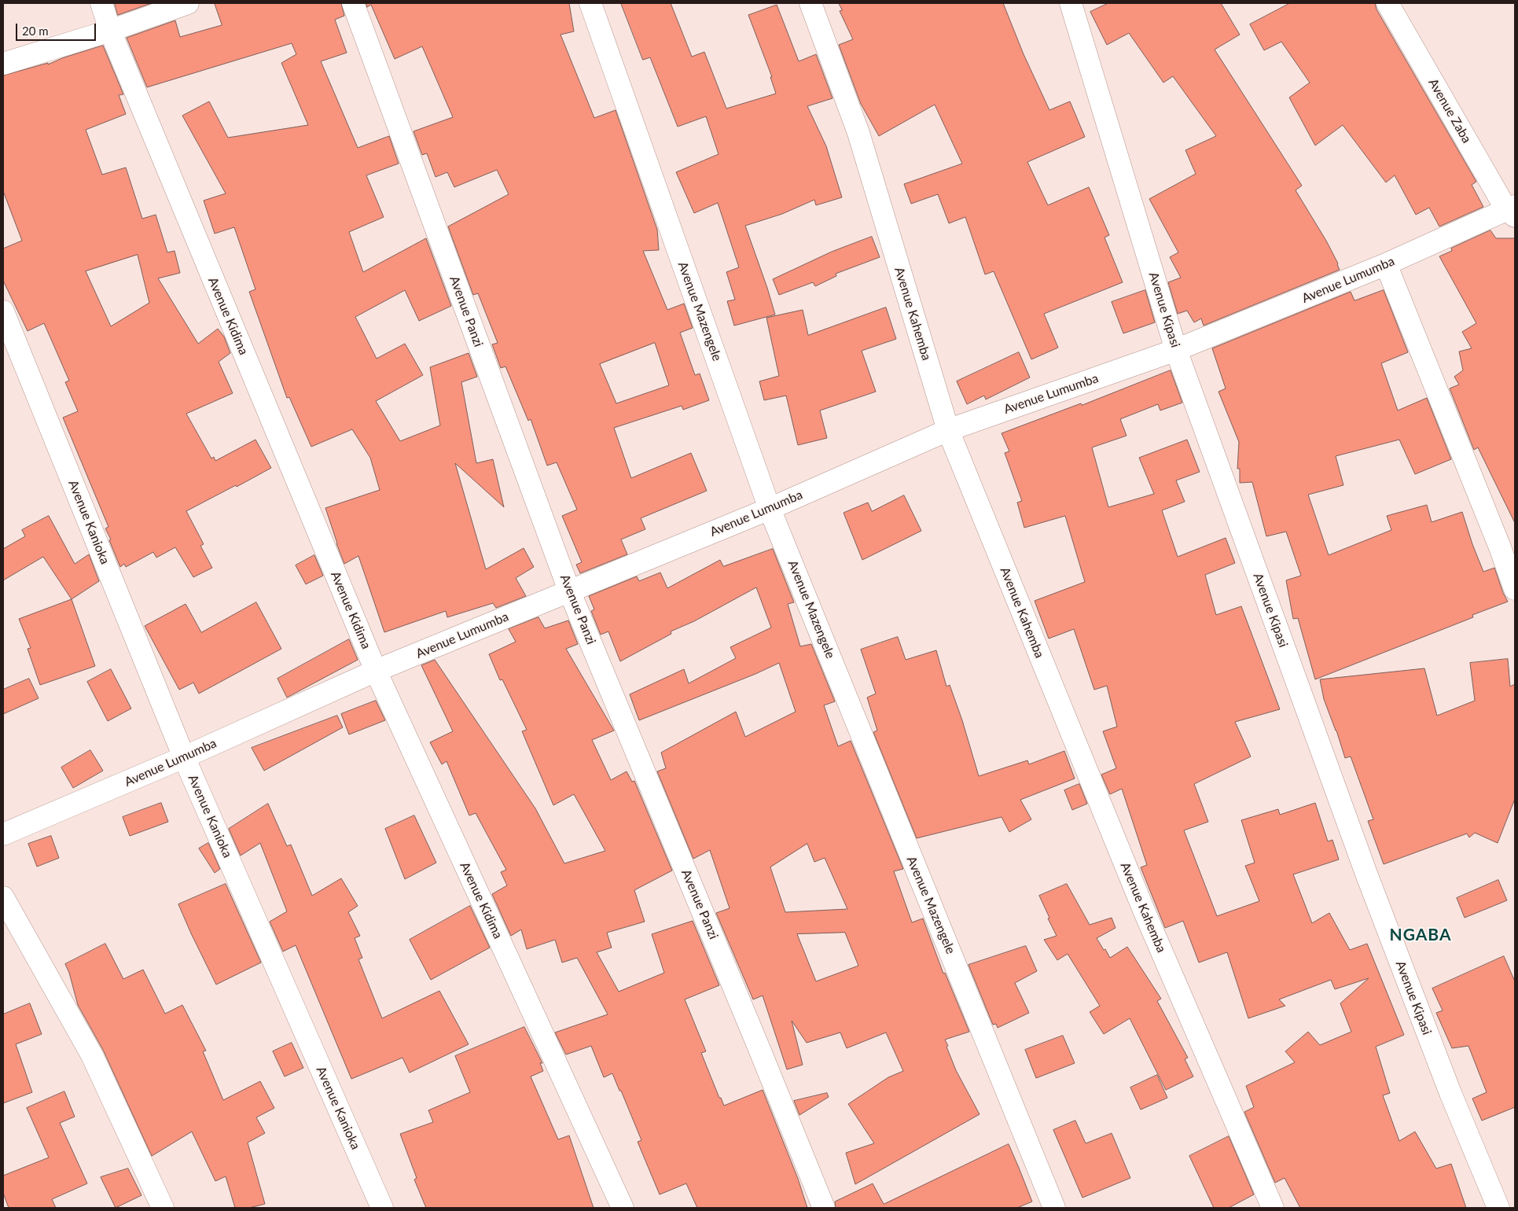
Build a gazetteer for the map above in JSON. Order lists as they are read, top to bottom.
{
  "streets": {
    "street": [
      "Avenue Zaba",
      "Avenue Lumumba",
      "Avenue Kipasi",
      "Avenue Panzi",
      "Avenue Mazengele",
      "Avenue Kahemba",
      "Avenue Kidima",
      "Avenue Kanioka"
    ]
  },
  "crossings": [
    ["Avenue Zaba", "Avenue Lumumba"],
    ["Avenue Lumumba", "Avenue Kipasi"],
    ["Avenue Lumumba", "Avenue Panzi"],
    ["Avenue Lumumba", "Avenue Mazengele"],
    ["Avenue Lumumba", "Avenue Kahemba"],
    ["Avenue Lumumba", "Avenue Kidima"],
    ["Avenue Lumumba", "Avenue Kanioka"]
  ],
  "districts": ["NGABA"],
  "scale_bar": "20 m"
}
